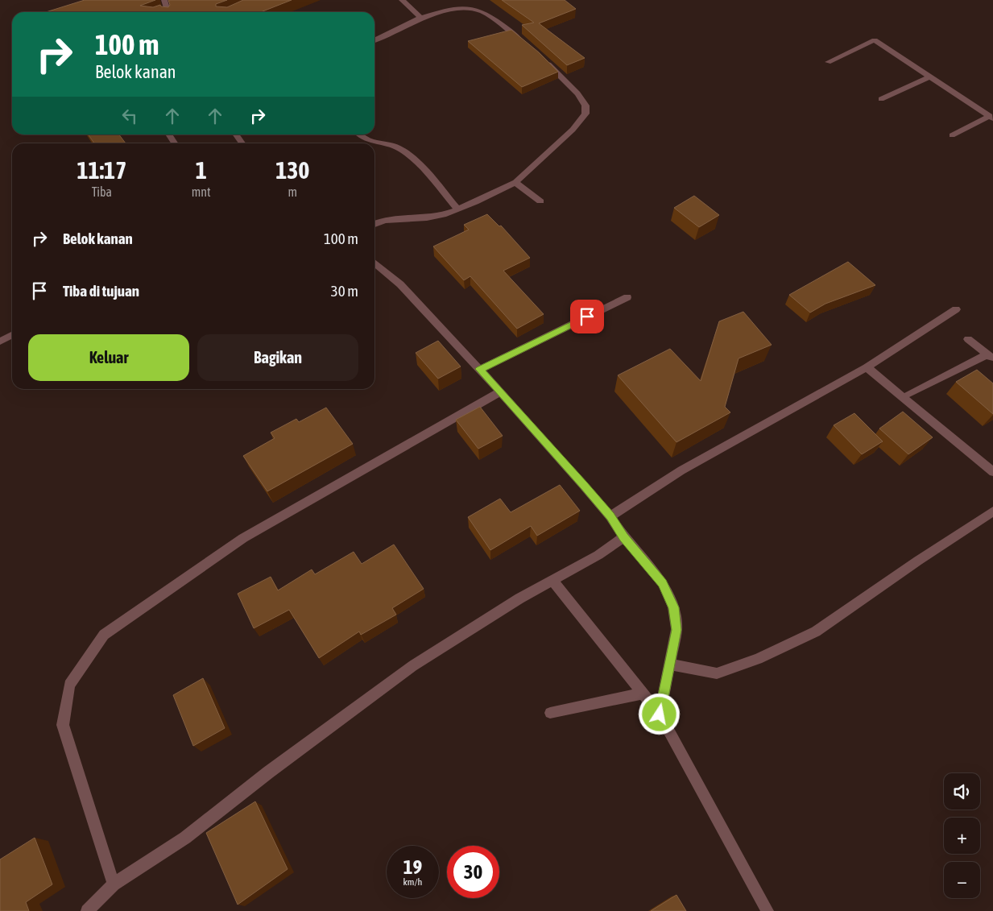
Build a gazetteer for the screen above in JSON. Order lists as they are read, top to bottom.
{
  "page": {
    "turn": ["100 m", "Belok kanan"],
    "eta": [
      "11:17",
      "Tiba",
      "1",
      "mnt",
      "130",
      "m"
    ],
    "list": [
      {
        "name": "Belok kanan",
        "value": "100 m"
      },
      {
        "name": "Tiba di tujuan",
        "value": "30 m"
      }
    ],
    "buttons": ["Keluar", "Bagikan"],
    "map_buttons": ["+", "−"],
    "speed": "19 km/h",
    "limit": "30"
  }
}
